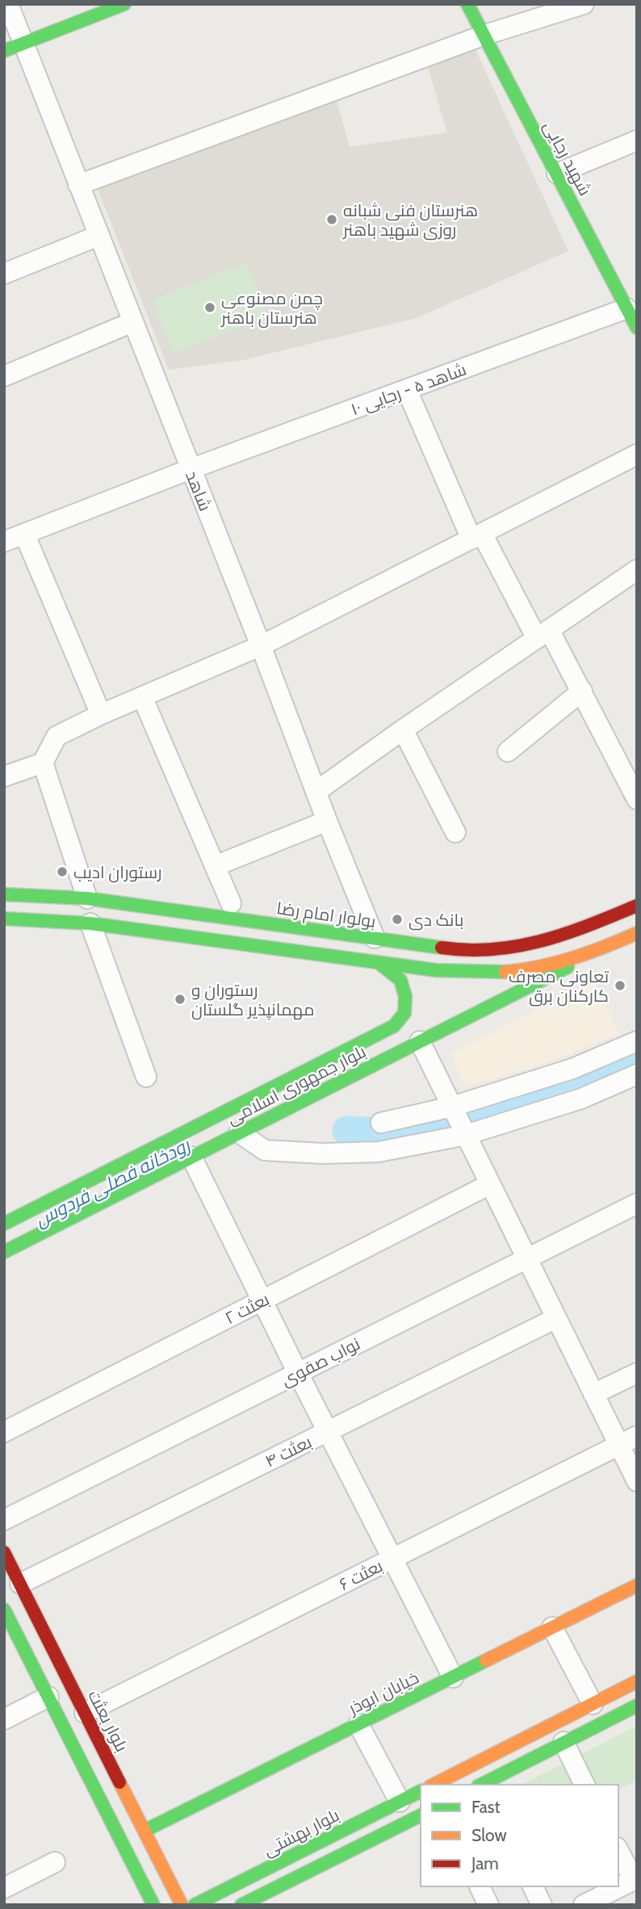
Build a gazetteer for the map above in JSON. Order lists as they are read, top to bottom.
{
  "streets": {
    "main road": [
      "شهید رجایی",
      "بولوار امام رضا",
      "بلوار جمهوری اسلامی",
      "خیابان ابوذر",
      "بلوار بعثت",
      "بلوار بهشتی"
    ],
    "street": [
      "شاهد ۵ - رجایی ۱۰",
      "شاهد",
      "بعثت ۲",
      "نواب صفوی",
      "بعثت ۴",
      "بعثت ۶"
    ]
  },
  "crossings": [
    ["شهید رجایی", "شاهد ۵ - رجایی ۱۰"],
    ["شاهد ۵ - رجایی ۱۰", "شاهد"],
    ["شاهد", "بولوار امام رضا"],
    ["بعثت ۴", "بلوار بعثت"],
    ["بعثت ۶", "بلوار بعثت"],
    ["خیابان ابوذر", "بلوار بعثت"]
  ],
  "water": ["رودخانه فصلی فردوس"],
  "places": [
    "هنرستان فنی شبانه‌ روزی شهید باهنر",
    "چمن مصنوعی هنرستان باهنر",
    "رستوران ادیب",
    "بانک دی",
    "تعاونی مصرف کارکنان برق",
    "رستوران و مهمانپذیر گلستان"
  ],
  "legend": ["Fast", "Slow", "Jam"]
}
